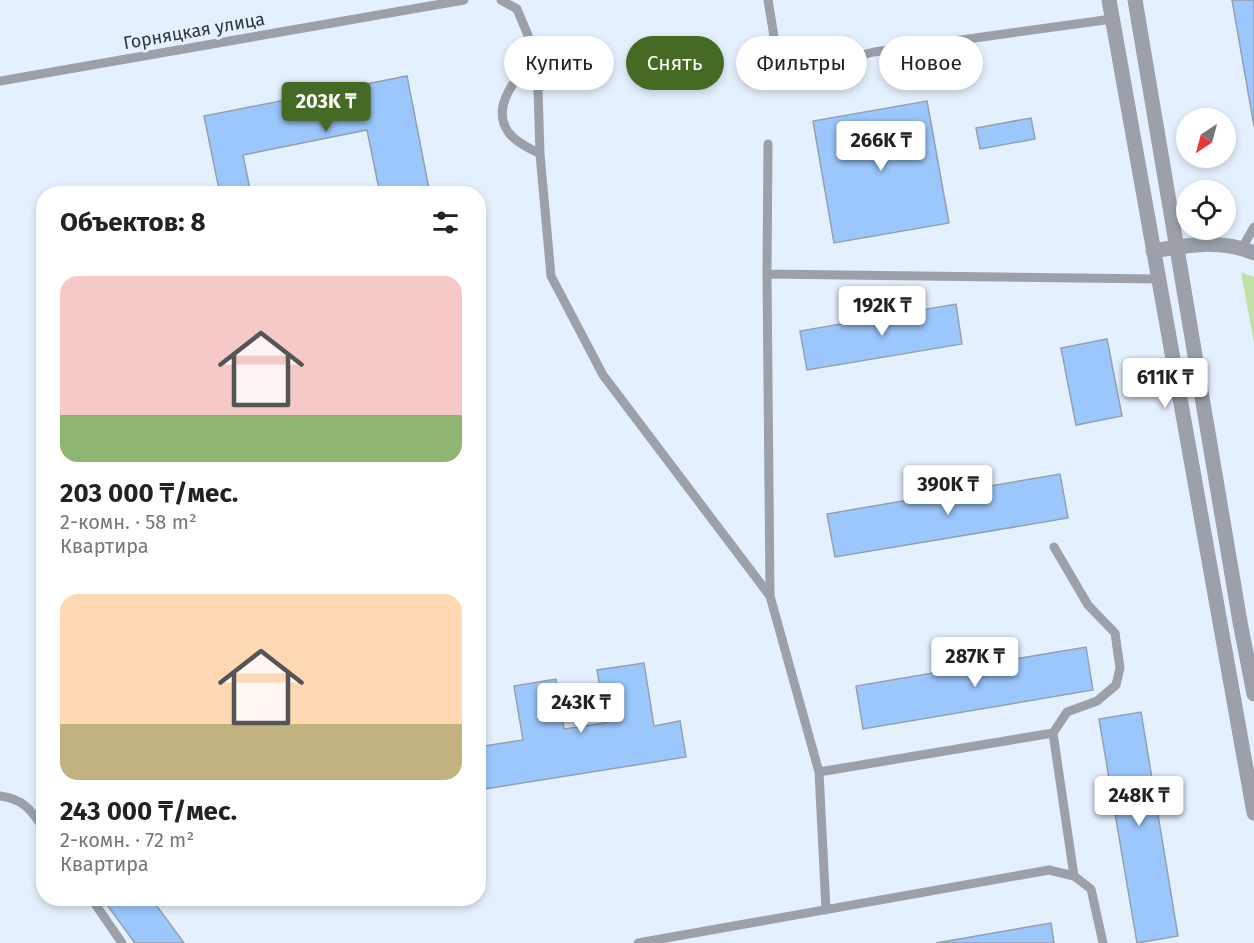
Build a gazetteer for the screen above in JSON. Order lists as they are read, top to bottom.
{
  "streets": {
    "lane": ["Горняцкая улица"]
  },
  "north": "bottom left",
  "page": {
    "chip": [
      "Купить",
      "Снять",
      "Фильтры",
      "Новое"
    ],
    "price": [
      "203K ₸",
      "266K ₸",
      "192K ₸",
      "611K ₸",
      "390K ₸",
      "287K ₸",
      "243K ₸",
      "248K ₸"
    ],
    "heading": "Объектов: 8",
    "list": [
      {
        "name": "203 000 ₸/мес.",
        "note": "2-комн. · 58 m² · Квартира"
      },
      {
        "name": "243 000 ₸/мес.",
        "note": "2-комн. · 72 m² · Квартира"
      }
    ]
  }
}
